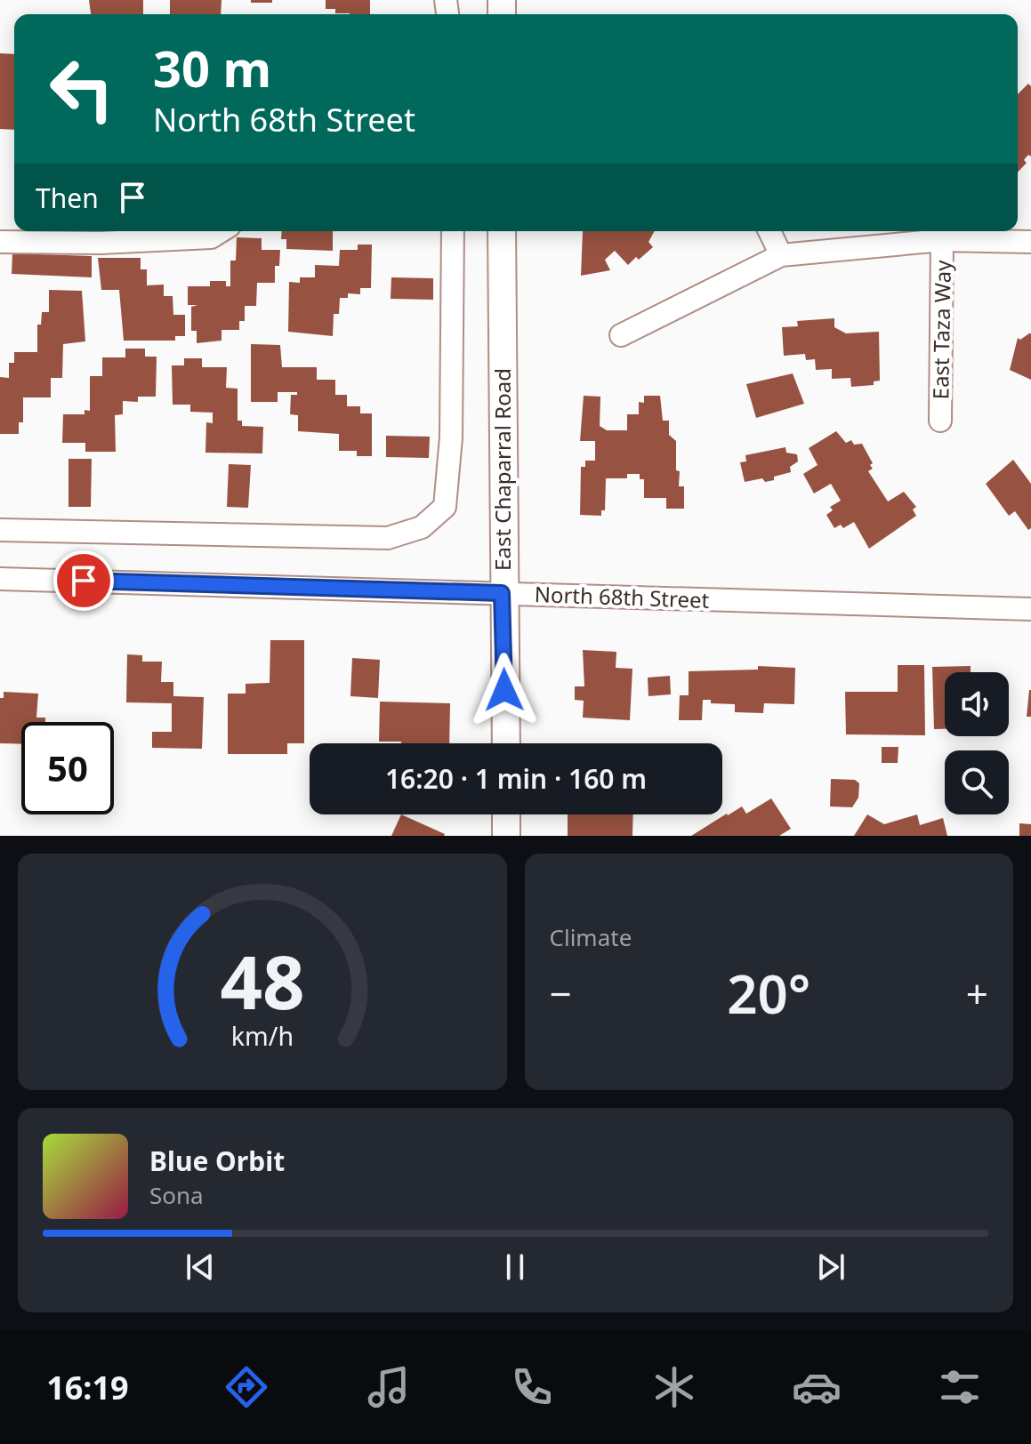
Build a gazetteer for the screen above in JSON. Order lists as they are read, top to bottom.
{
  "streets": {
    "main road": ["East Chaparral Road"],
    "street": ["East Taza Way", "North 68th Street"]
  },
  "crossings": [
    ["East Chaparral Road", "North 68th Street"]
  ],
  "page": {
    "turn": ["30 m", "North 68th Street"],
    "then": "Then",
    "limit": "50",
    "trip": "16:20 · 1 min · 160 m",
    "tile": "Climate",
    "heat": ["−", "20°", "+"],
    "song": ["Blue Orbit", "Sona"],
    "tabs": "16:19",
    "gauge": ["48", "km/h"]
  }
}
